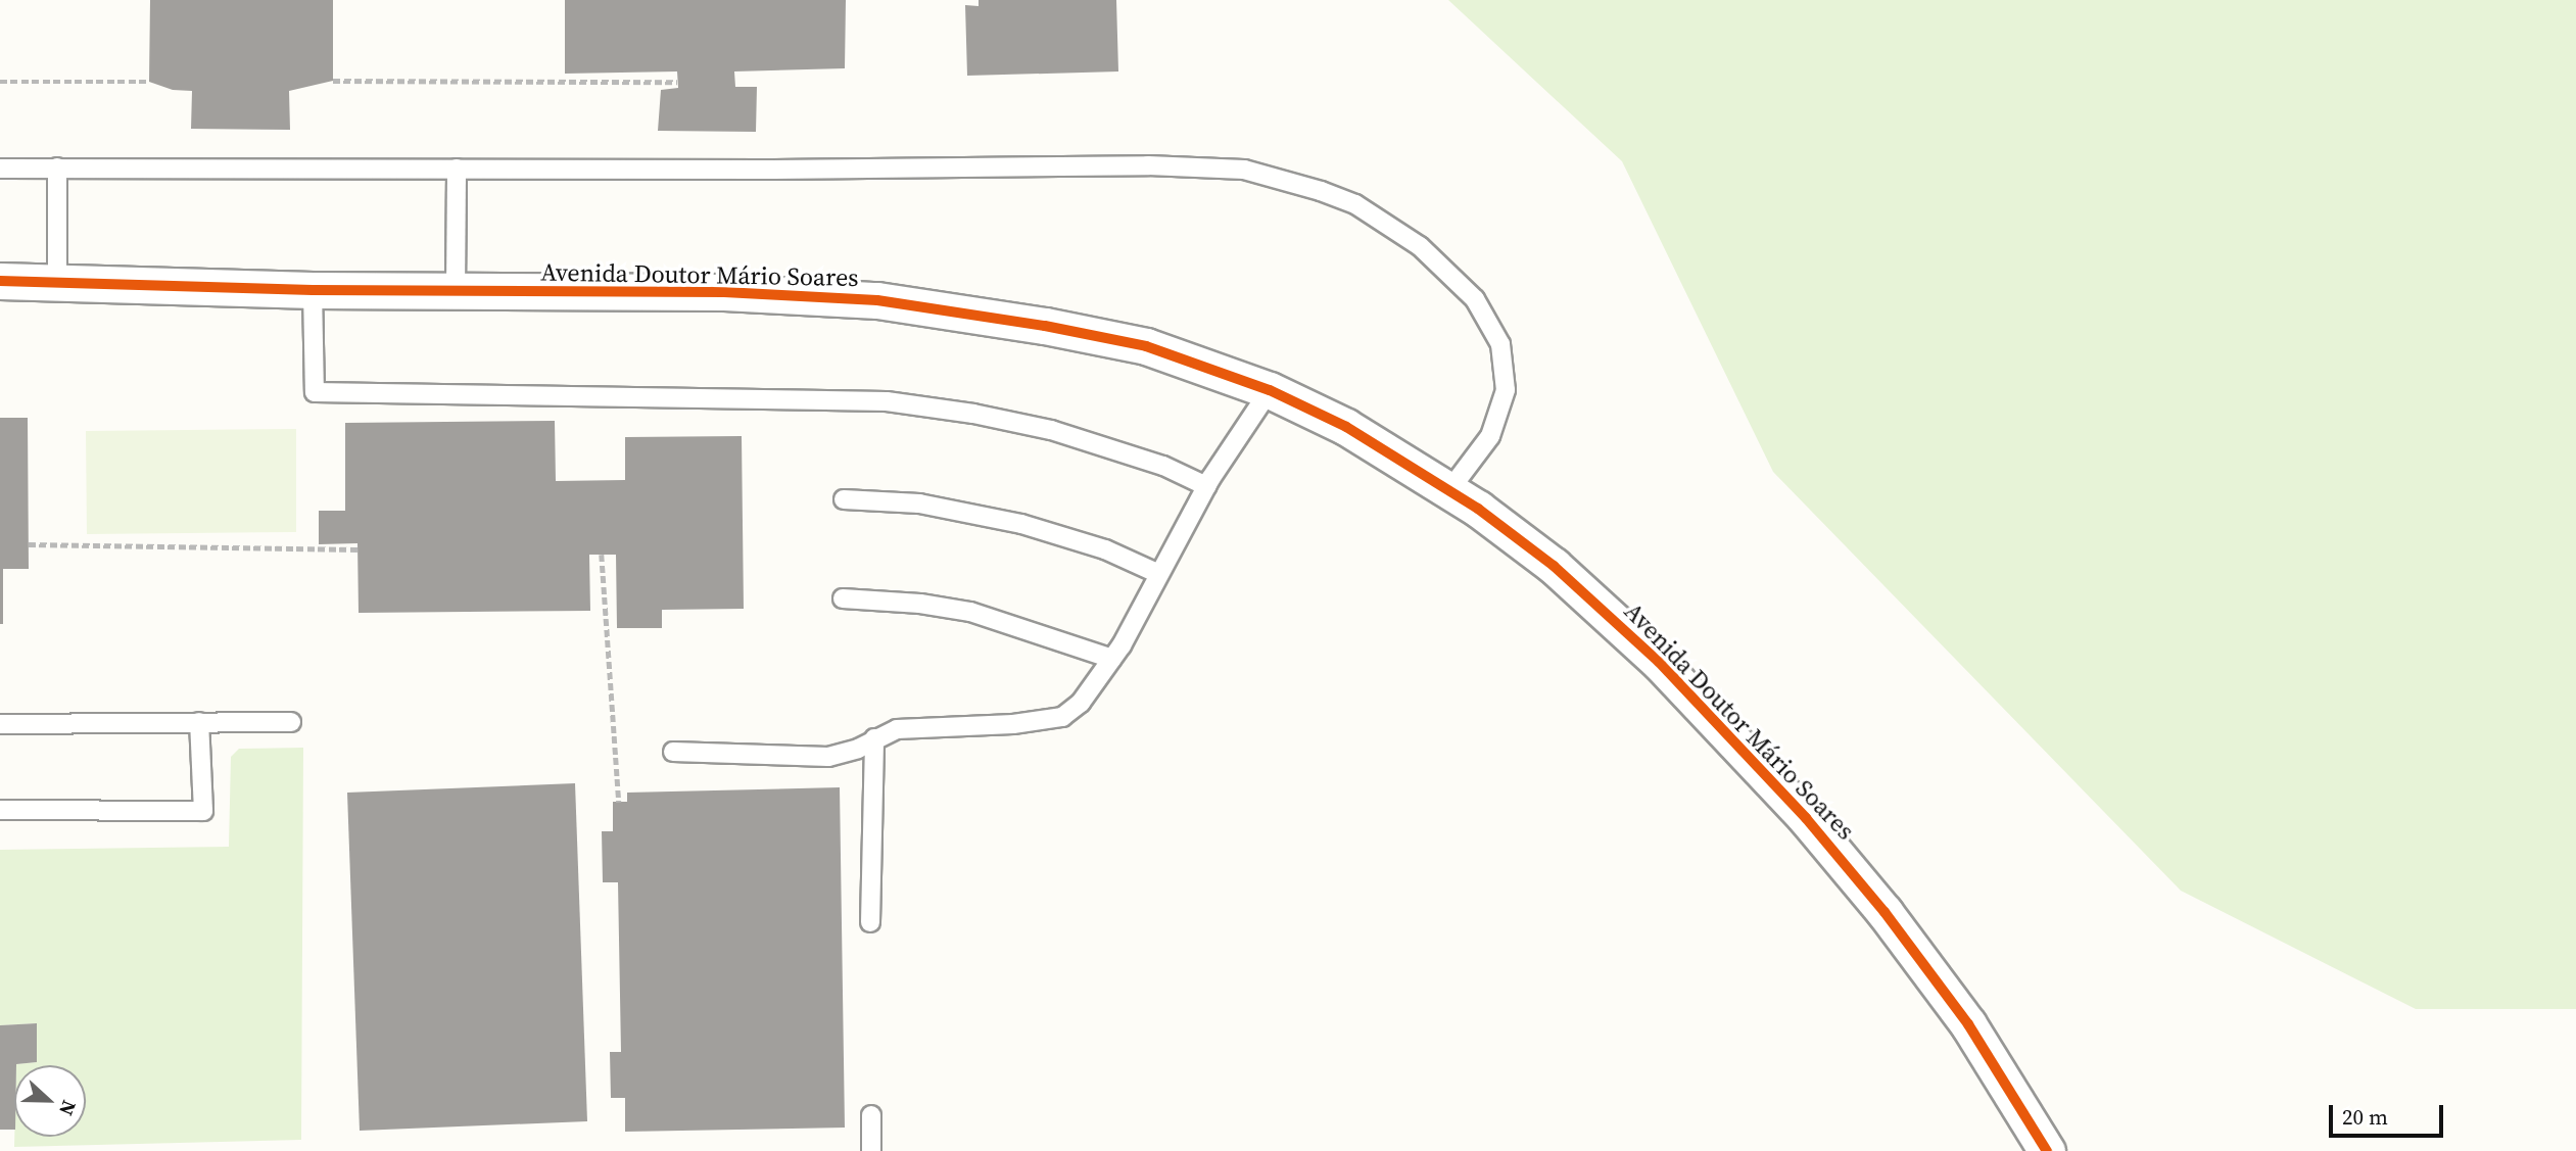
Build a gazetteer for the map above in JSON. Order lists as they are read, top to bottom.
{
  "streets": {
    "street": ["Avenida Doutor Mário Soares"]
  },
  "scale_bar": "20 m",
  "north": "right"
}
